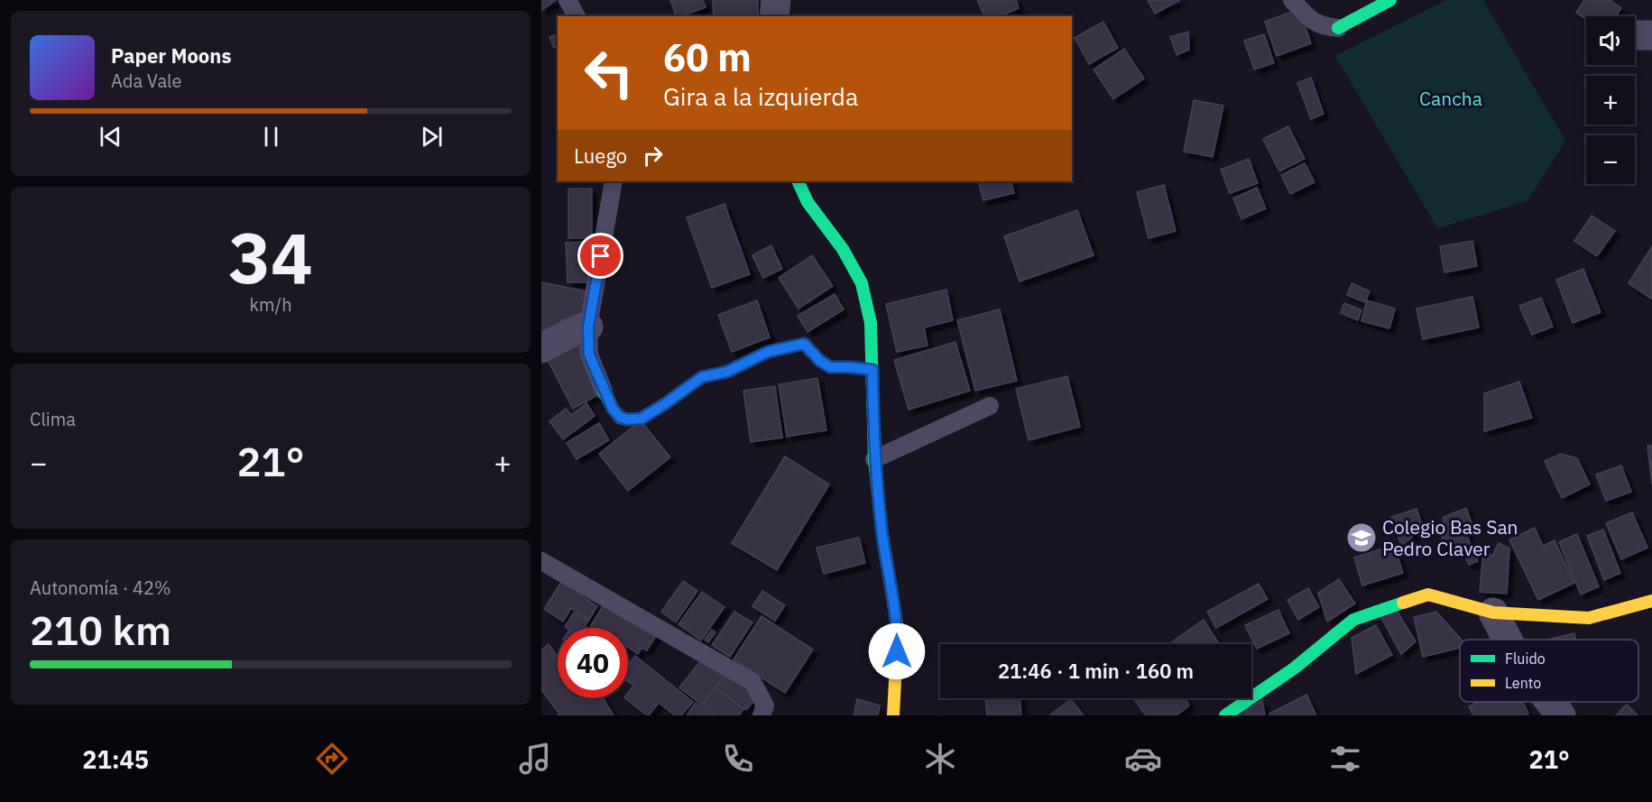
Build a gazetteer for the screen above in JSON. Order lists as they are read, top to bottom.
{
  "parks": ["Cancha"],
  "places": {
    "school or university": ["Colegio Bas San Pedro Claver"]
  },
  "legend": ["Fluido", "Lento"],
  "page": {
    "map_buttons": ["+", "−"],
    "turn": ["60 m", "Gira a la izquierda"],
    "song": ["Paper Moons", "Ada Vale"],
    "then": "Luego",
    "tile": [
      ["34", "km/h"],
      "Clima",
      ["Autonomía · 42%", "210 km"]
    ],
    "heat": ["−", "21°", "+"],
    "limit": "40",
    "trip": "21:46 · 1 min · 160 m",
    "tabs": ["21:45", "21°"]
  }
}
